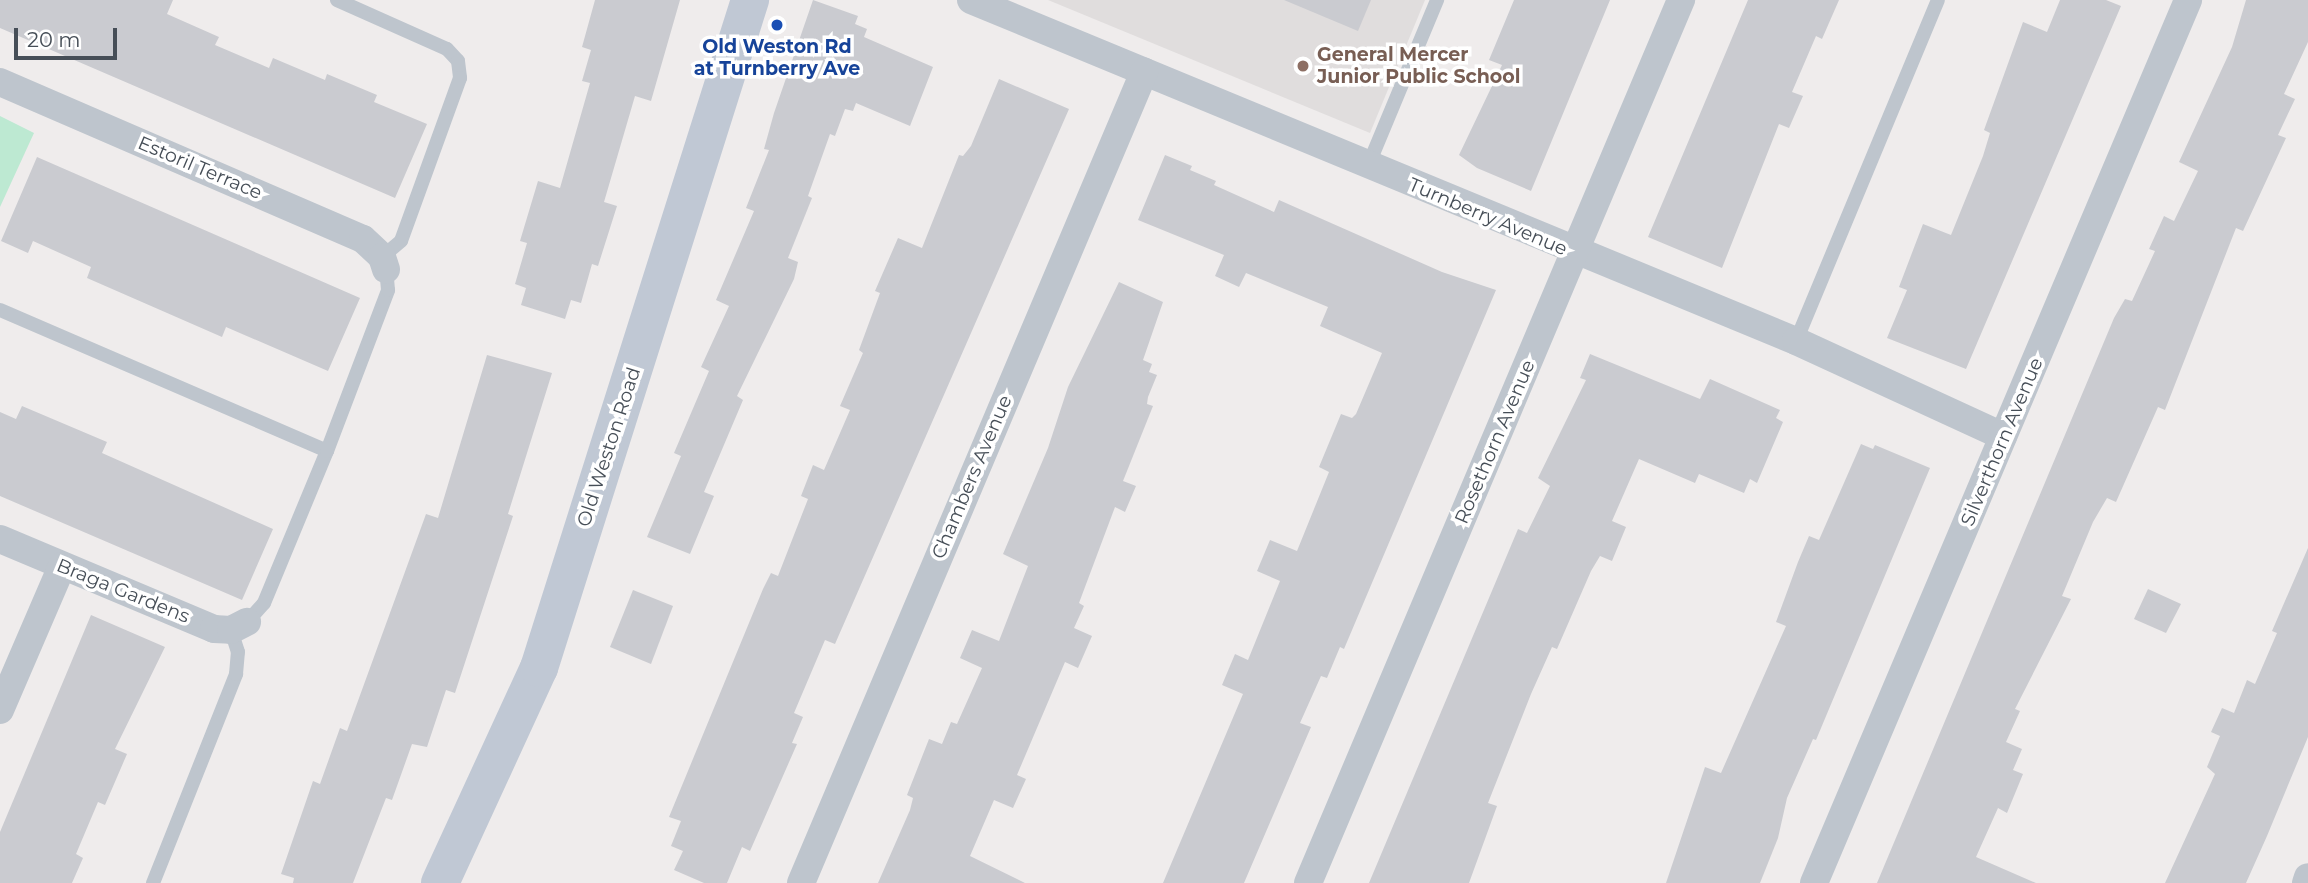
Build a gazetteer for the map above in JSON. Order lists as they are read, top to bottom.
{
  "streets": {
    "main road": ["Old Weston Road"],
    "street": [
      "Estoril Terrace",
      "Turnberry Avenue",
      "Rosethorn Avenue",
      "Silverthorn Avenue",
      "Chambers Avenue",
      "Braga Gardens"
    ]
  },
  "crossings": [
    ["Turnberry Avenue", "Rosethorn Avenue"],
    ["Turnberry Avenue", "Silverthorn Avenue"],
    ["Turnberry Avenue", "Chambers Avenue"]
  ],
  "places": ["Old Weston Rd at Turnberry Ave", "General Mercer Junior Public School"],
  "scale_bar": "20 m"
}
